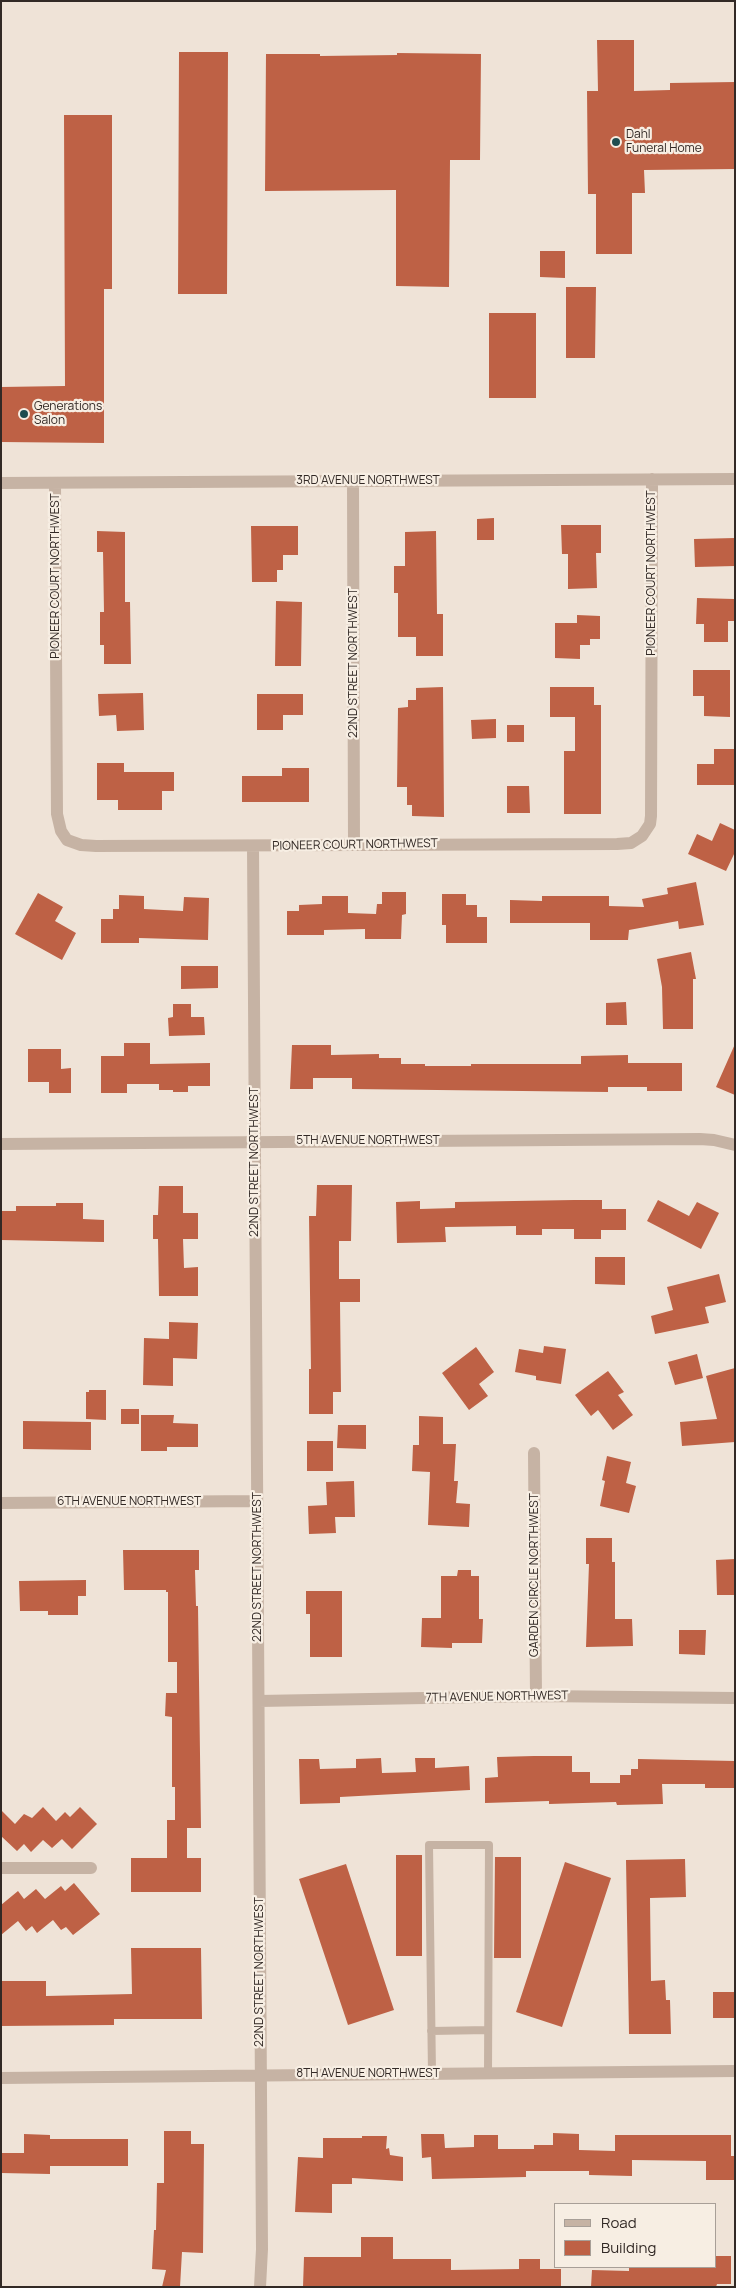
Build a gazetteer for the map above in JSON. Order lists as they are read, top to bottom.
{
  "streets": {
    "street": [
      "3RD AVENUE NORTHWEST",
      "PIONEER COURT NORTHWEST",
      "22ND STREET NORTHWEST",
      "5TH AVENUE NORTHWEST",
      "6TH AVENUE NORTHWEST",
      "GARDEN CIRCLE NORTHWEST",
      "7TH AVENUE NORTHWEST",
      "8TH AVENUE NORTHWEST"
    ]
  },
  "crossings": [
    ["3RD AVENUE NORTHWEST", "PIONEER COURT NORTHWEST"],
    ["3RD AVENUE NORTHWEST", "22ND STREET NORTHWEST"],
    ["PIONEER COURT NORTHWEST", "22ND STREET NORTHWEST"],
    ["22ND STREET NORTHWEST", "5TH AVENUE NORTHWEST"],
    ["22ND STREET NORTHWEST", "6TH AVENUE NORTHWEST"],
    ["22ND STREET NORTHWEST", "7TH AVENUE NORTHWEST"],
    ["22ND STREET NORTHWEST", "8TH AVENUE NORTHWEST"],
    ["GARDEN CIRCLE NORTHWEST", "7TH AVENUE NORTHWEST"]
  ],
  "places": ["Dahl Funeral Home", "Generations Salon"],
  "legend": ["Road", "Building"]
}
